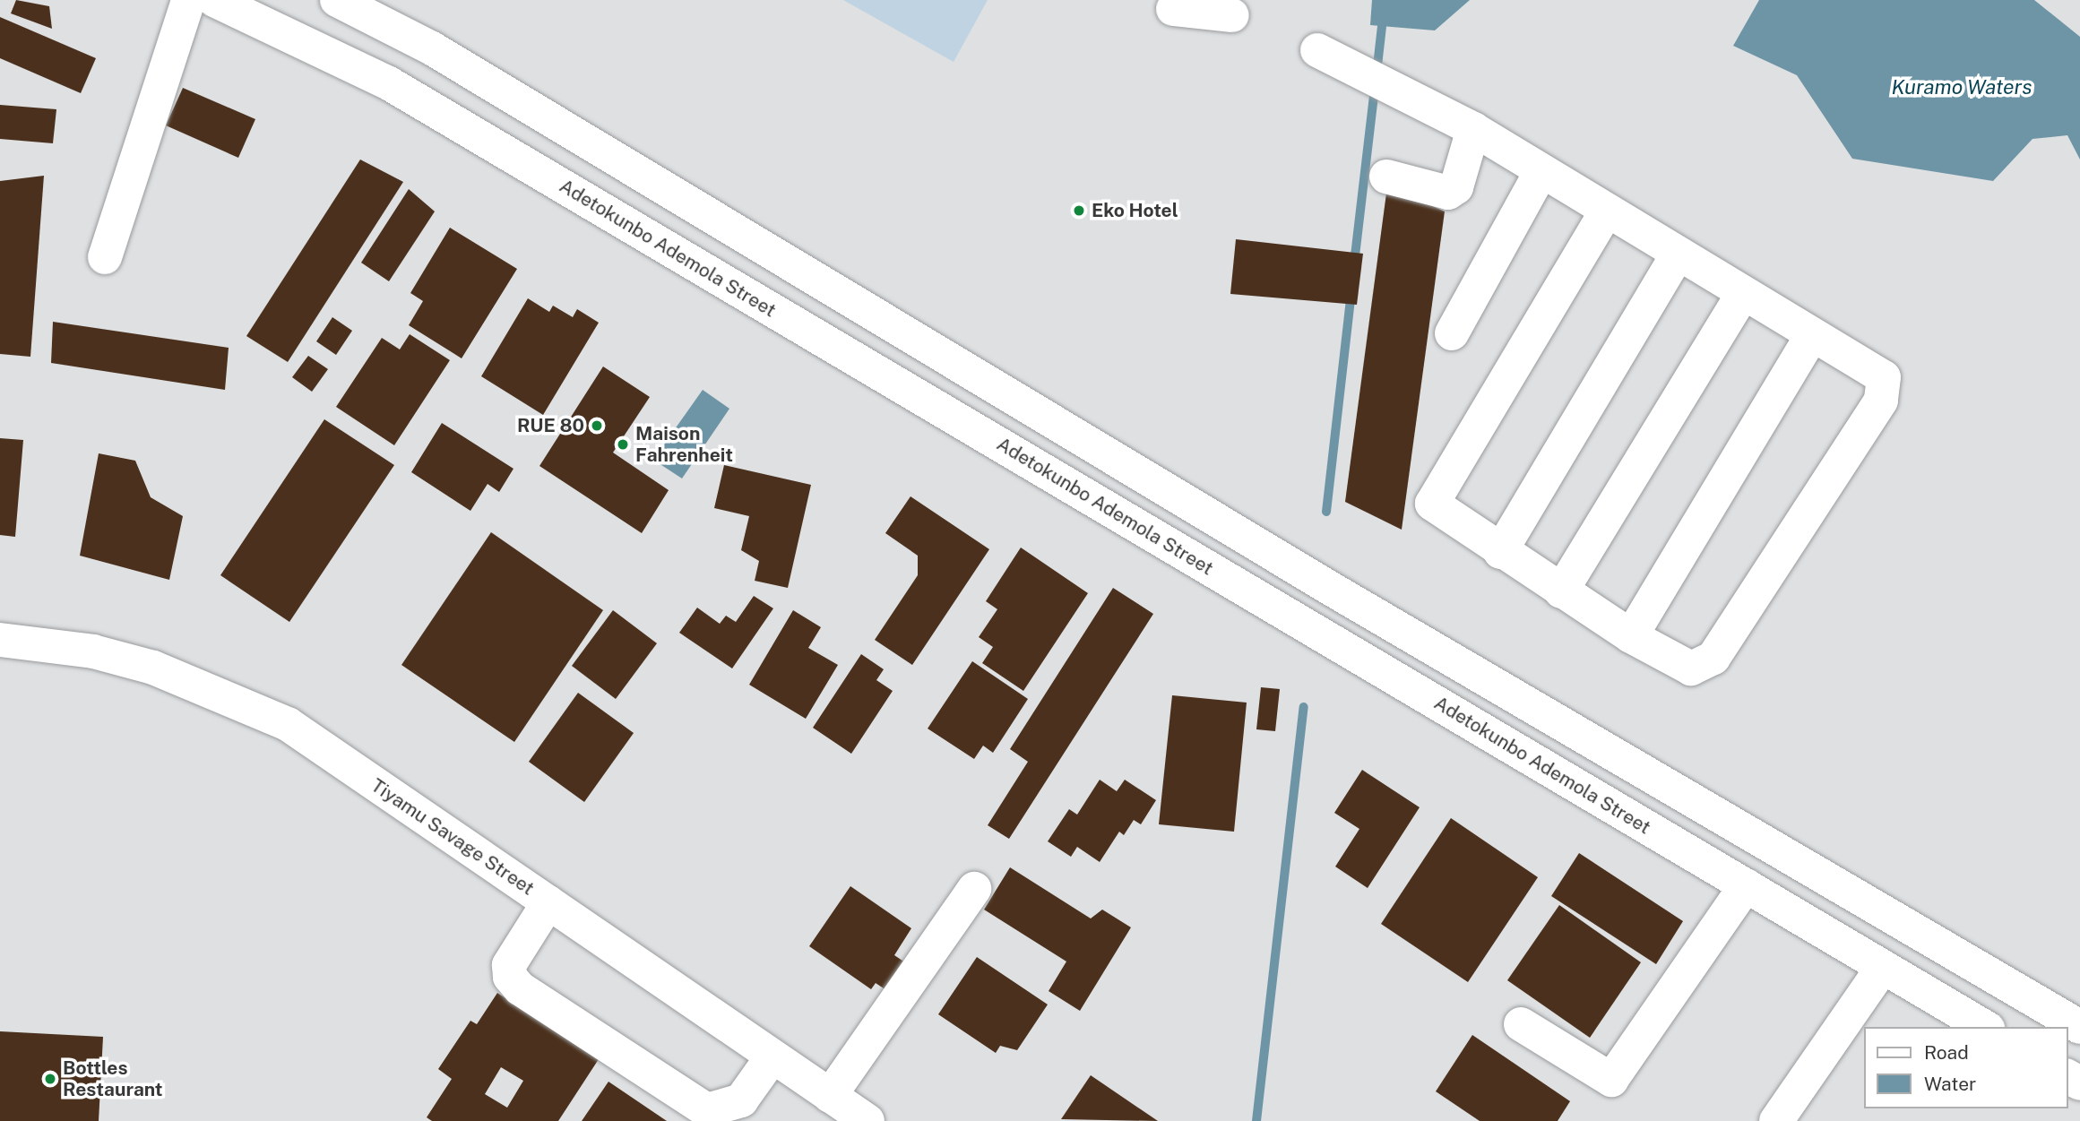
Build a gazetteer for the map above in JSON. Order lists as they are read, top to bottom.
{
  "streets": {
    "main road": ["Adetokunbo Ademola Street", "Tiyamu Savage Street"]
  },
  "water": ["Kuramo Waters"],
  "places": [
    "Eko Hotel",
    "RUE 80",
    "Maison Fahrenheit",
    "Bottles Restaurant"
  ],
  "legend": ["Road", "Water"]
}
